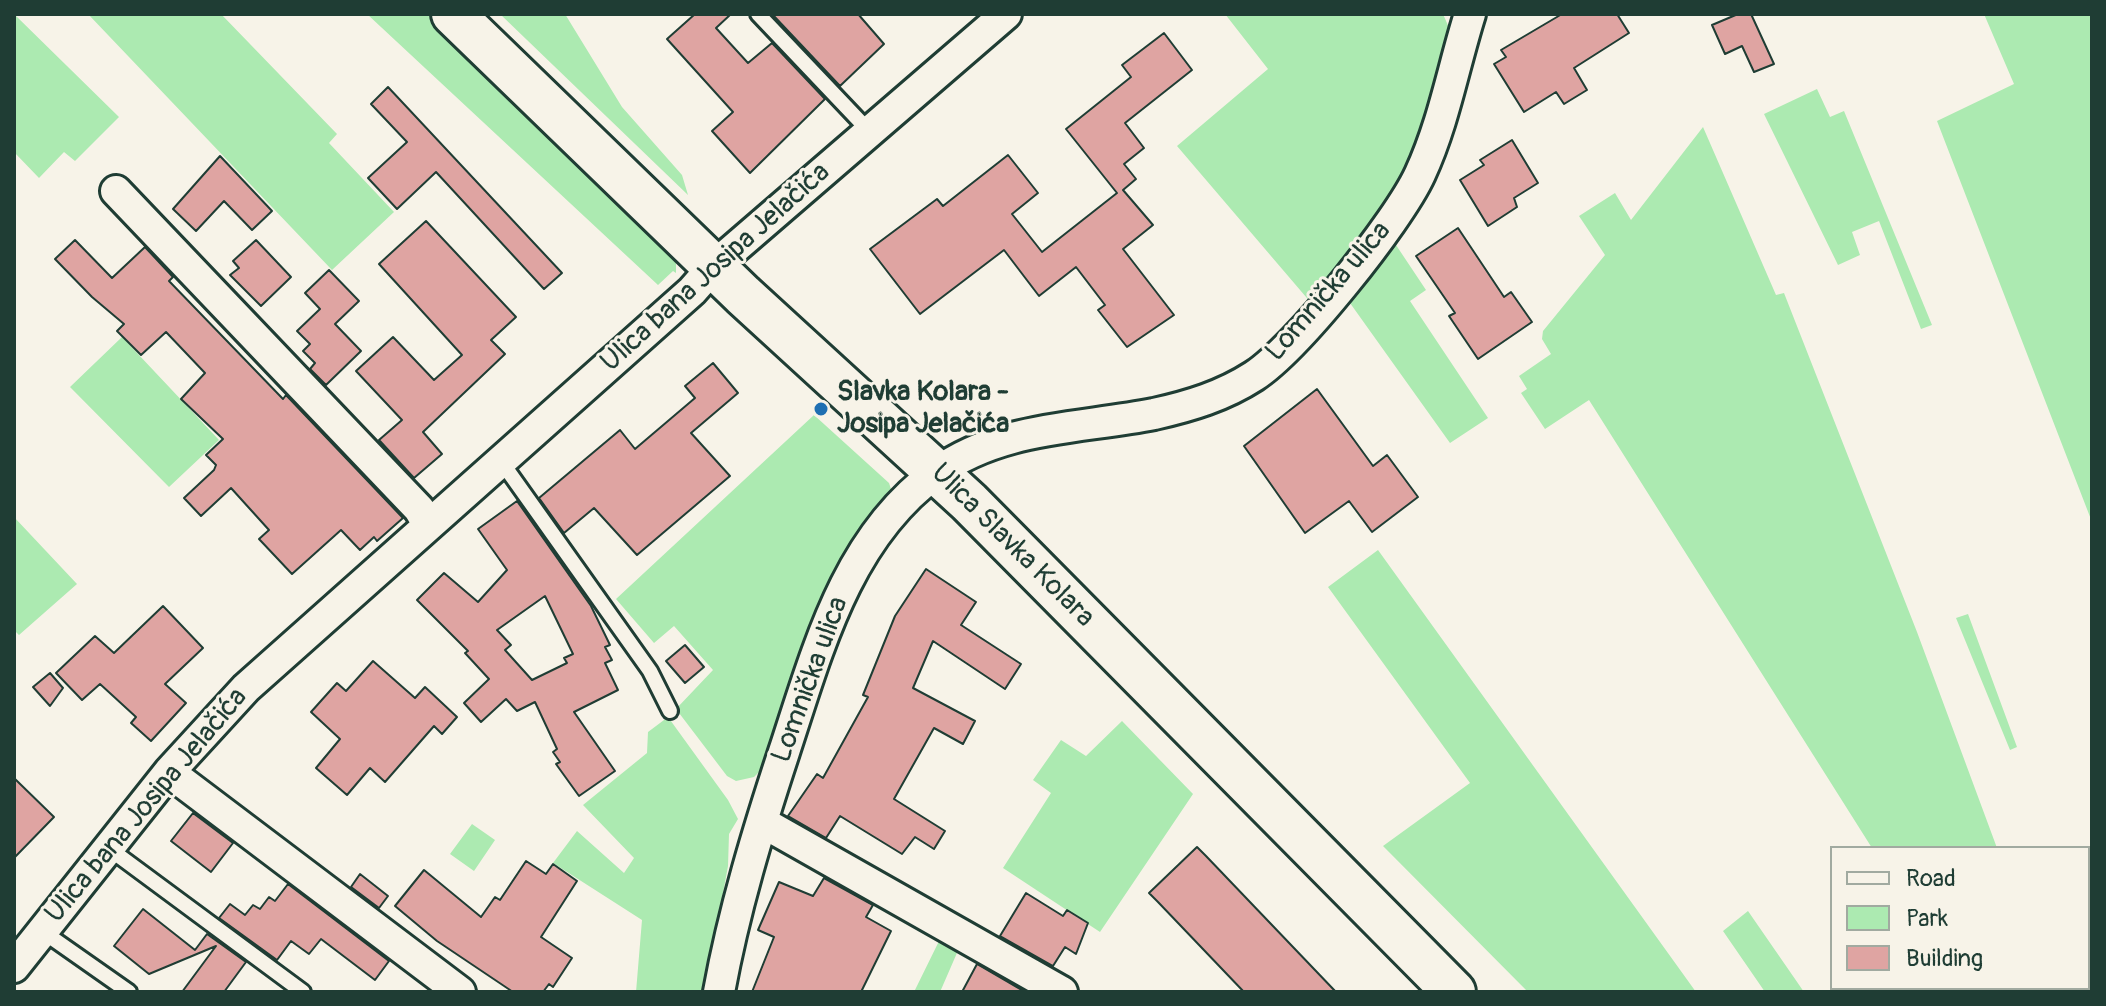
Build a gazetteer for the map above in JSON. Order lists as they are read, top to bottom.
{
  "streets": {
    "main road": ["Ulica Slavka Kolara"],
    "street": ["Ulica bana Josipa Jelačića", "Lomnička ulica"]
  },
  "crossings": [
    ["Ulica bana Josipa Jelačića", "Ulica Slavka Kolara"],
    ["Lomnička ulica", "Ulica Slavka Kolara"]
  ],
  "places": ["Slavka Kolara - Josipa Jelačića"],
  "legend": ["Road", "Park", "Building"]
}
